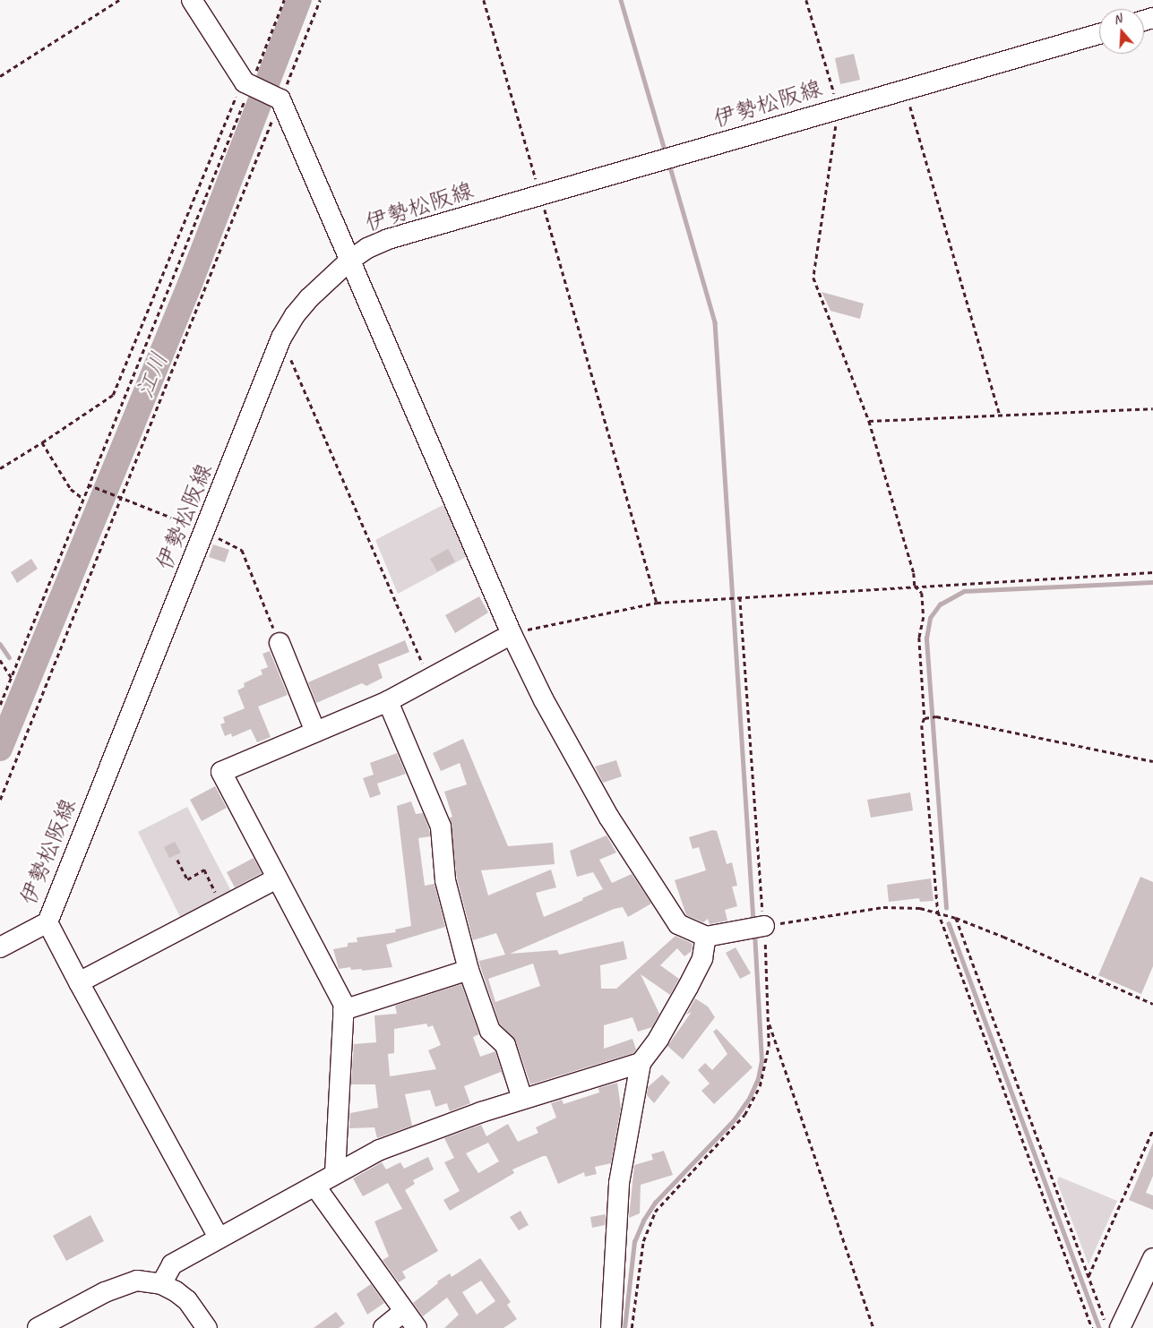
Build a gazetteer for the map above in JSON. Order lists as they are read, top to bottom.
{
  "streets": {
    "street": ["伊勢松阪線"]
  },
  "water": ["江川"],
  "north": "top"
}
